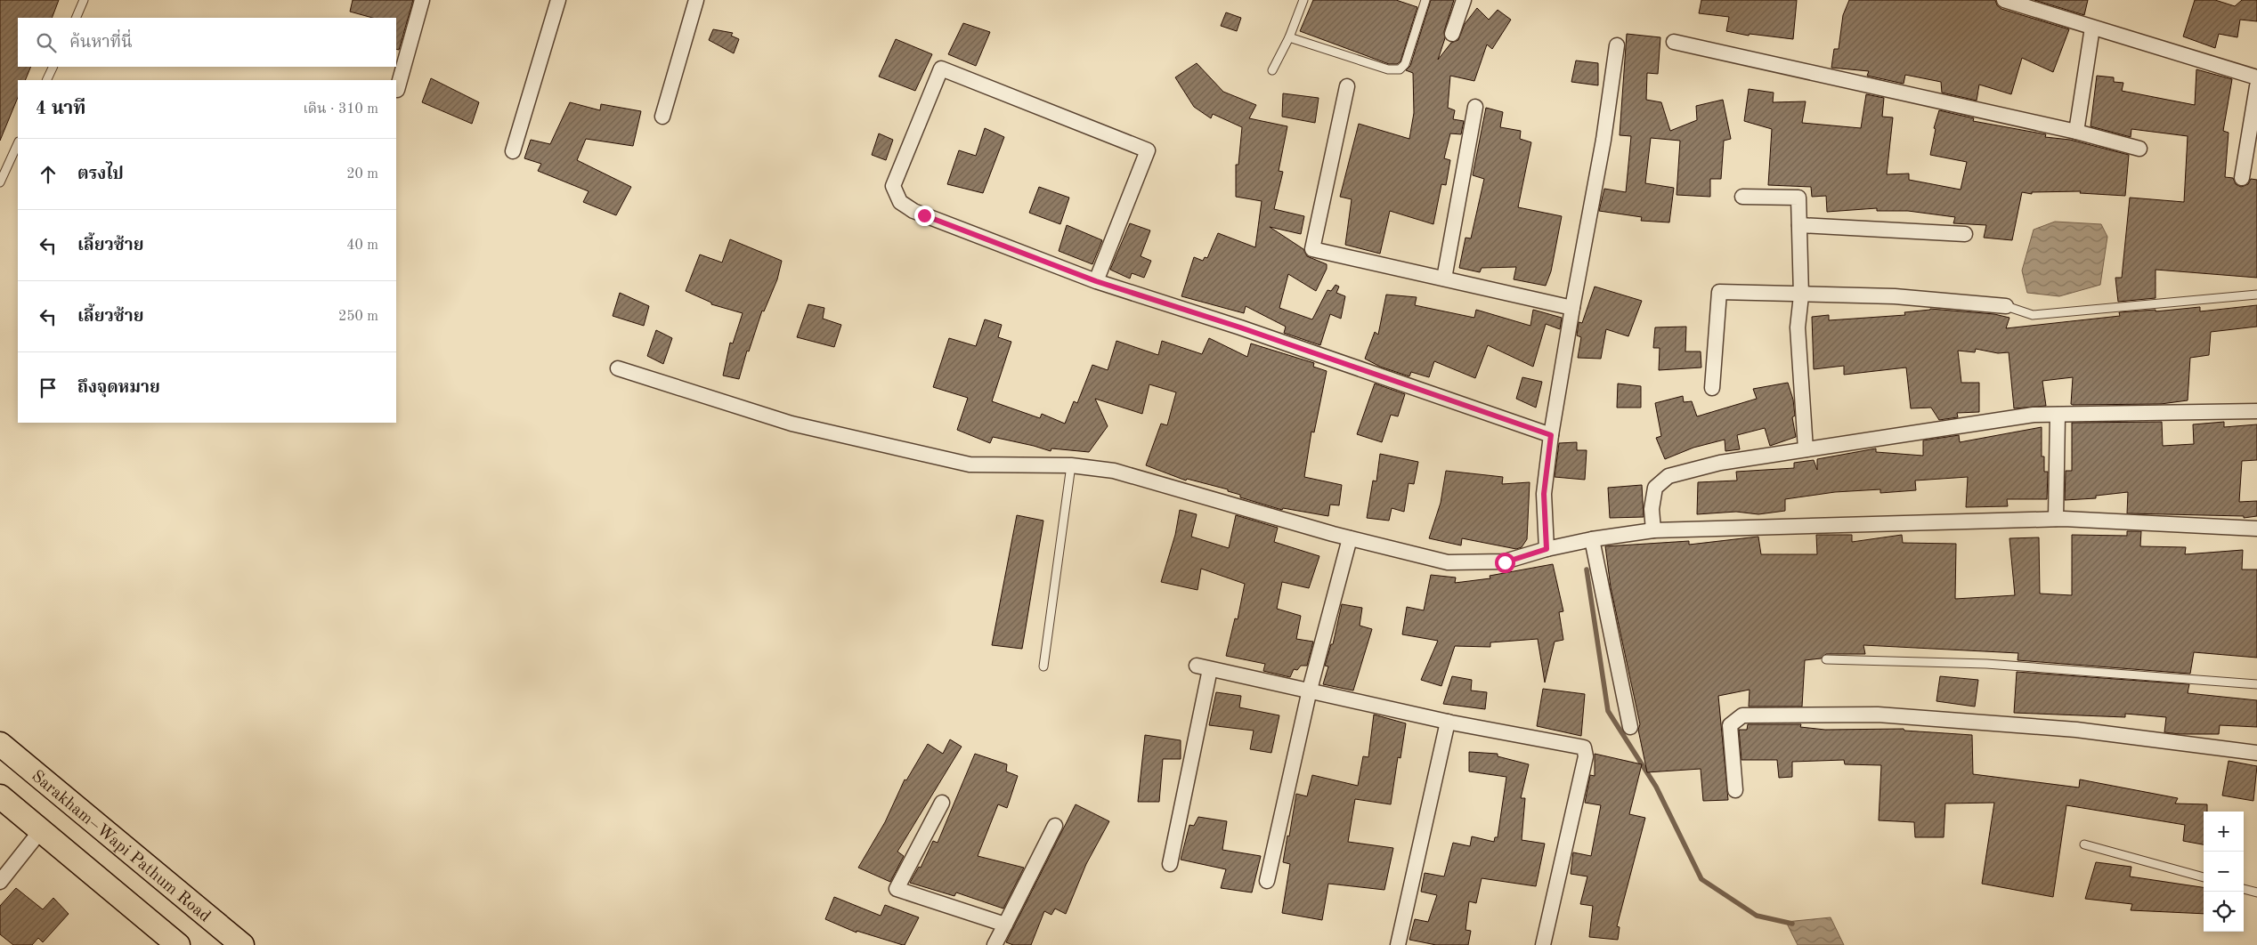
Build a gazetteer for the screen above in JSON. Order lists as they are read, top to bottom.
{
  "streets": {
    "main road": ["Sarakham–Wapi Pathum Road"]
  },
  "page": {
    "search": "ค้นหาที่นี่",
    "heading": ["4 นาที", "เดิน · 310 m"],
    "list": [
      ["ตรงไป", "20 m"],
      ["เลี้ยวซ้าย", "40 m"],
      ["เลี้ยวซ้าย", "250 m"],
      "ถึงจุดหมาย"
    ],
    "map_buttons": ["+", "−"]
  }
}
